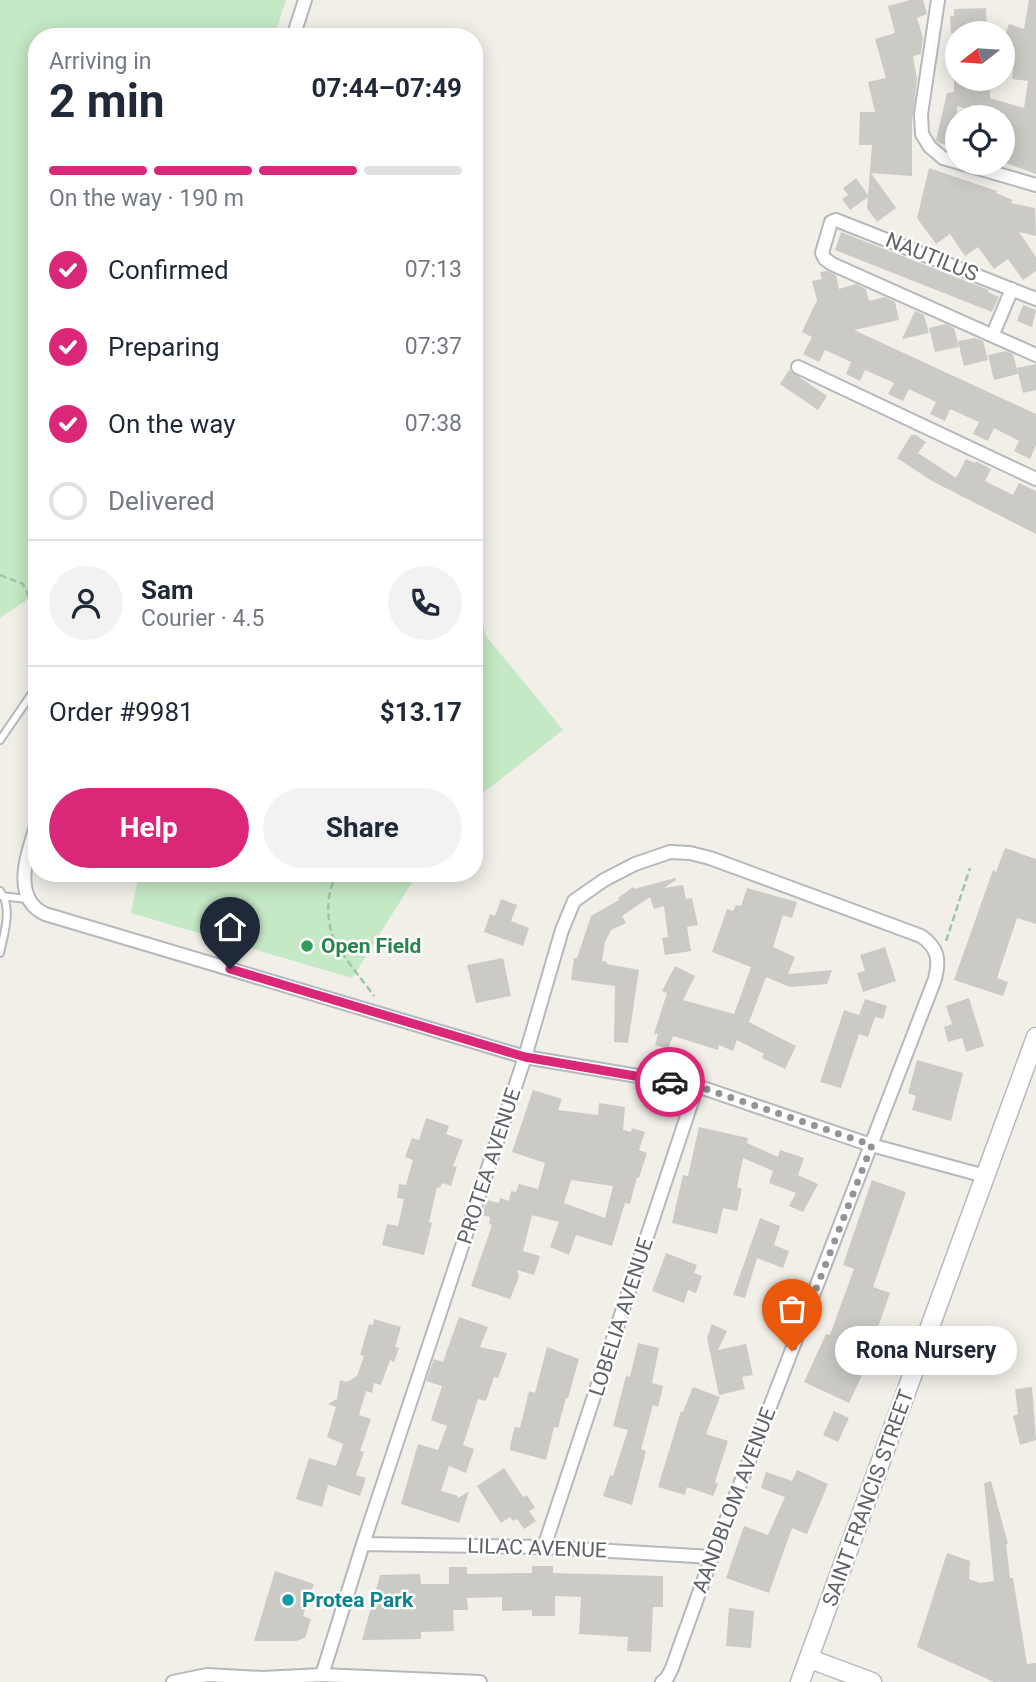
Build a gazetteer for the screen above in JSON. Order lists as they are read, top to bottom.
{
  "streets": {
    "street": [
      "NAUTILUS",
      "PROTEA AVENUE",
      "LOBELIA AVENUE",
      "SAINT FRANCIS STREET",
      "AANDBLOM AVENUE",
      "LILAC AVENUE"
    ]
  },
  "crossings": [
    ["PROTEA AVENUE", "AANDBLOM AVENUE"],
    ["PROTEA AVENUE", "LILAC AVENUE"],
    ["LOBELIA AVENUE", "LILAC AVENUE"],
    ["AANDBLOM AVENUE", "LILAC AVENUE"]
  ],
  "places": ["Open Field", "Rona Nursery", "Protea Park"],
  "north": "left",
  "page": {
    "heading": ["2 min", "Arriving in", "07:44–07:49"],
    "panel": [
      "Sam",
      "Courier · 4.5",
      "Order #9981",
      "$13.17"
    ],
    "bar": "On the way · 190 m",
    "list": [
      ["Confirmed", "07:13"],
      ["Preparing", "07:37"],
      ["On the way", "07:38"],
      "Delivered"
    ],
    "buttons": ["Help", "Share"],
    "bubble": "Rona Nursery"
  }
}
